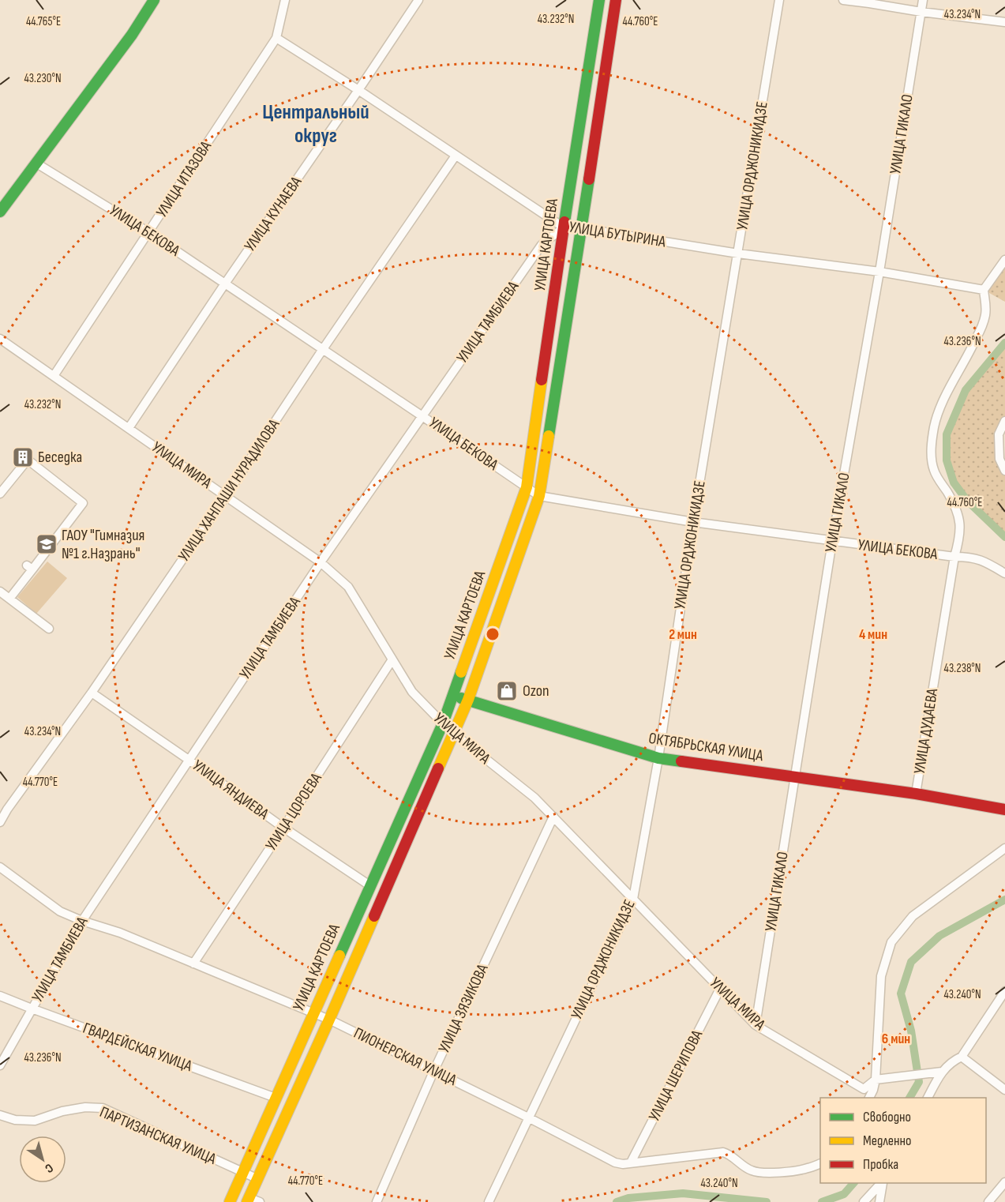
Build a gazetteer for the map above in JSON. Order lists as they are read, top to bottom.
{
  "streets": {
    "main road": ["УЛИЦА КАРТОЕВА", "ОКТЯБРЬСКАЯ УЛИЦА"],
    "street": [
      "УЛИЦА ГИКАЛО",
      "УЛИЦА ОРДЖОНИКИДЗЕ",
      "УЛИЦА ИТАЗОВА",
      "УЛИЦА КУНАЕВА",
      "УЛИЦА БЕКОВА",
      "УЛИЦА БУТЫРИНА",
      "УЛИЦА ТАМБИЕВА",
      "УЛИЦА МИРА",
      "УЛИЦА ХАНПАШИ НУРАДИЛОВА",
      "УЛИЦА ДУДАЕВА",
      "УЛИЦА ЯНДИЕВА",
      "УЛИЦА ЦОРОЕВА",
      "УЛИЦА ЗЯЗИКОВА",
      "ГВАРДЕЙСКАЯ УЛИЦА",
      "ПИОНЕРСКАЯ УЛИЦА",
      "УЛИЦА ШЕРИПОВА",
      "ПАРТИЗАНСКАЯ УЛИЦА"
    ]
  },
  "crossings": [
    ["УЛИЦА ГИКАЛО", "УЛИЦА БЕКОВА"],
    ["УЛИЦА ГИКАЛО", "УЛИЦА БУТЫРИНА"],
    ["УЛИЦА ГИКАЛО", "УЛИЦА МИРА"],
    ["УЛИЦА ГИКАЛО", "ОКТЯБРЬСКАЯ УЛИЦА"],
    ["УЛИЦА ОРДЖОНИКИДЗЕ", "УЛИЦА БЕКОВА"],
    ["УЛИЦА ОРДЖОНИКИДЗЕ", "УЛИЦА БУТЫРИНА"],
    ["УЛИЦА ОРДЖОНИКИДЗЕ", "УЛИЦА МИРА"],
    ["УЛИЦА ОРДЖОНИКИДЗЕ", "ОКТЯБРЬСКАЯ УЛИЦА"],
    ["УЛИЦА ОРДЖОНИКИДЗЕ", "ПИОНЕРСКАЯ УЛИЦА"],
    ["УЛИЦА ИТАЗОВА", "УЛИЦА БЕКОВА"],
    ["УЛИЦА ИТАЗОВА", "УЛИЦА БУТЫРИНА"],
    ["УЛИЦА ИТАЗОВА", "УЛИЦА МИРА"],
    ["УЛИЦА КУНАЕВА", "УЛИЦА БЕКОВА"],
    ["УЛИЦА КУНАЕВА", "УЛИЦА БУТЫРИНА"],
    ["УЛИЦА КУНАЕВА", "УЛИЦА МИРА"],
    ["УЛИЦА БЕКОВА", "УЛИЦА КАРТОЕВА"],
    ["УЛИЦА БЕКОВА", "УЛИЦА ТАМБИЕВА"],
    ["УЛИЦА БЕКОВА", "УЛИЦА ХАНПАШИ НУРАДИЛОВА"],
    ["УЛИЦА БЕКОВА", "УЛИЦА ДУДАЕВА"],
    ["УЛИЦА БУТЫРИНА", "УЛИЦА КАРТОЕВА"],
    ["УЛИЦА БУТЫРИНА", "УЛИЦА ТАМБИЕВА"],
    ["УЛИЦА БУТЫРИНА", "УЛИЦА ХАНПАШИ НУРАДИЛОВА"],
    ["УЛИЦА БУТЫРИНА", "УЛИЦА ДУДАЕВА"],
    ["УЛИЦА КАРТОЕВА", "УЛИЦА ТАМБИЕВА"],
    ["УЛИЦА КАРТОЕВА", "УЛИЦА МИРА"],
    ["УЛИЦА КАРТОЕВА", "ОКТЯБРЬСКАЯ УЛИЦА"],
    ["УЛИЦА КАРТОЕВА", "УЛИЦА ЯНДИЕВА"],
    ["УЛИЦА КАРТОЕВА", "ГВАРДЕЙСКАЯ УЛИЦА"],
    ["УЛИЦА КАРТОЕВА", "ПИОНЕРСКАЯ УЛИЦА"],
    ["УЛИЦА КАРТОЕВА", "ПАРТИЗАНСКАЯ УЛИЦА"],
    ["УЛИЦА ТАМБИЕВА", "УЛИЦА МИРА"],
    ["УЛИЦА ТАМБИЕВА", "УЛИЦА ЯНДИЕВА"],
    ["УЛИЦА ТАМБИЕВА", "ГВАРДЕЙСКАЯ УЛИЦА"],
    ["УЛИЦА ТАМБИЕВА", "ПИОНЕРСКАЯ УЛИЦА"],
    ["УЛИЦА МИРА", "УЛИЦА ХАНПАШИ НУРАДИЛОВА"],
    ["УЛИЦА МИРА", "УЛИЦА ЦОРОЕВА"],
    ["УЛИЦА МИРА", "УЛИЦА ЗЯЗИКОВА"],
    ["УЛИЦА МИРА", "УЛИЦА ШЕРИПОВА"],
    ["УЛИЦА ХАНПАШИ НУРАДИЛОВА", "УЛИЦА ЯНДИЕВА"],
    ["УЛИЦА ДУДАЕВА", "ОКТЯБРЬСКАЯ УЛИЦА"],
    ["УЛИЦА ЯНДИЕВА", "УЛИЦА ЦОРОЕВА"],
    ["УЛИЦА ЦОРОЕВА", "ПИОНЕРСКАЯ УЛИЦА"],
    ["УЛИЦА ЗЯЗИКОВА", "ПИОНЕРСКАЯ УЛИЦА"],
    ["ПИОНЕРСКАЯ УЛИЦА", "УЛИЦА ШЕРИПОВА"]
  ],
  "districts": ["Центральный округ"],
  "places": {
    "building": ["Беседка"],
    "school or university": ["ГАОУ \"Гимназия №1 г.Назрань\""],
    "shop": ["Ozon"]
  },
  "legend": ["Свободно", "Медленно", "Пробка"],
  "north": "bottom right",
  "coordinates": [
    "43.234°N",
    "43.232°N",
    "44.765°E",
    "44.760°E",
    "43.230°N",
    "43.236°N",
    "43.238°N",
    "44.770°E",
    "43.240°N"
  ],
  "rings": ["2 мин", "4 мин", "6 мин"]
}
